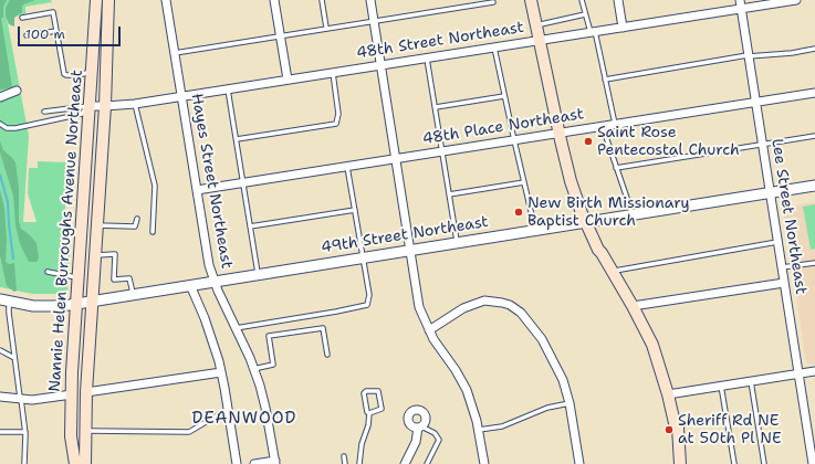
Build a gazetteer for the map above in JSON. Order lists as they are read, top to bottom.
{
  "streets": {
    "main road": ["Nannie Helen Burroughs Avenue Northeast"],
    "street": [
      "48th Street Northeast",
      "48th Place Northeast",
      "Hayes Street Northeast",
      "Lee Street Northeast",
      "49th Street Northeast"
    ]
  },
  "crossings": [
    ["48th Street Northeast", "Hayes Street Northeast"],
    ["48th Street Northeast", "Lee Street Northeast"],
    ["48th Street Northeast", "Nannie Helen Burroughs Avenue Northeast"],
    ["48th Place Northeast", "Hayes Street Northeast"],
    ["48th Place Northeast", "Lee Street Northeast"],
    ["Hayes Street Northeast", "49th Street Northeast"],
    ["Lee Street Northeast", "49th Street Northeast"],
    ["Nannie Helen Burroughs Avenue Northeast", "49th Street Northeast"]
  ],
  "districts": ["DEANWOOD"],
  "places": ["Saint Rose Pentecostal Church", "New Birth Missionary Baptist Church", "Sheriff Rd NE at 50th Pl NE"],
  "scale_bar": "100 m"
}
